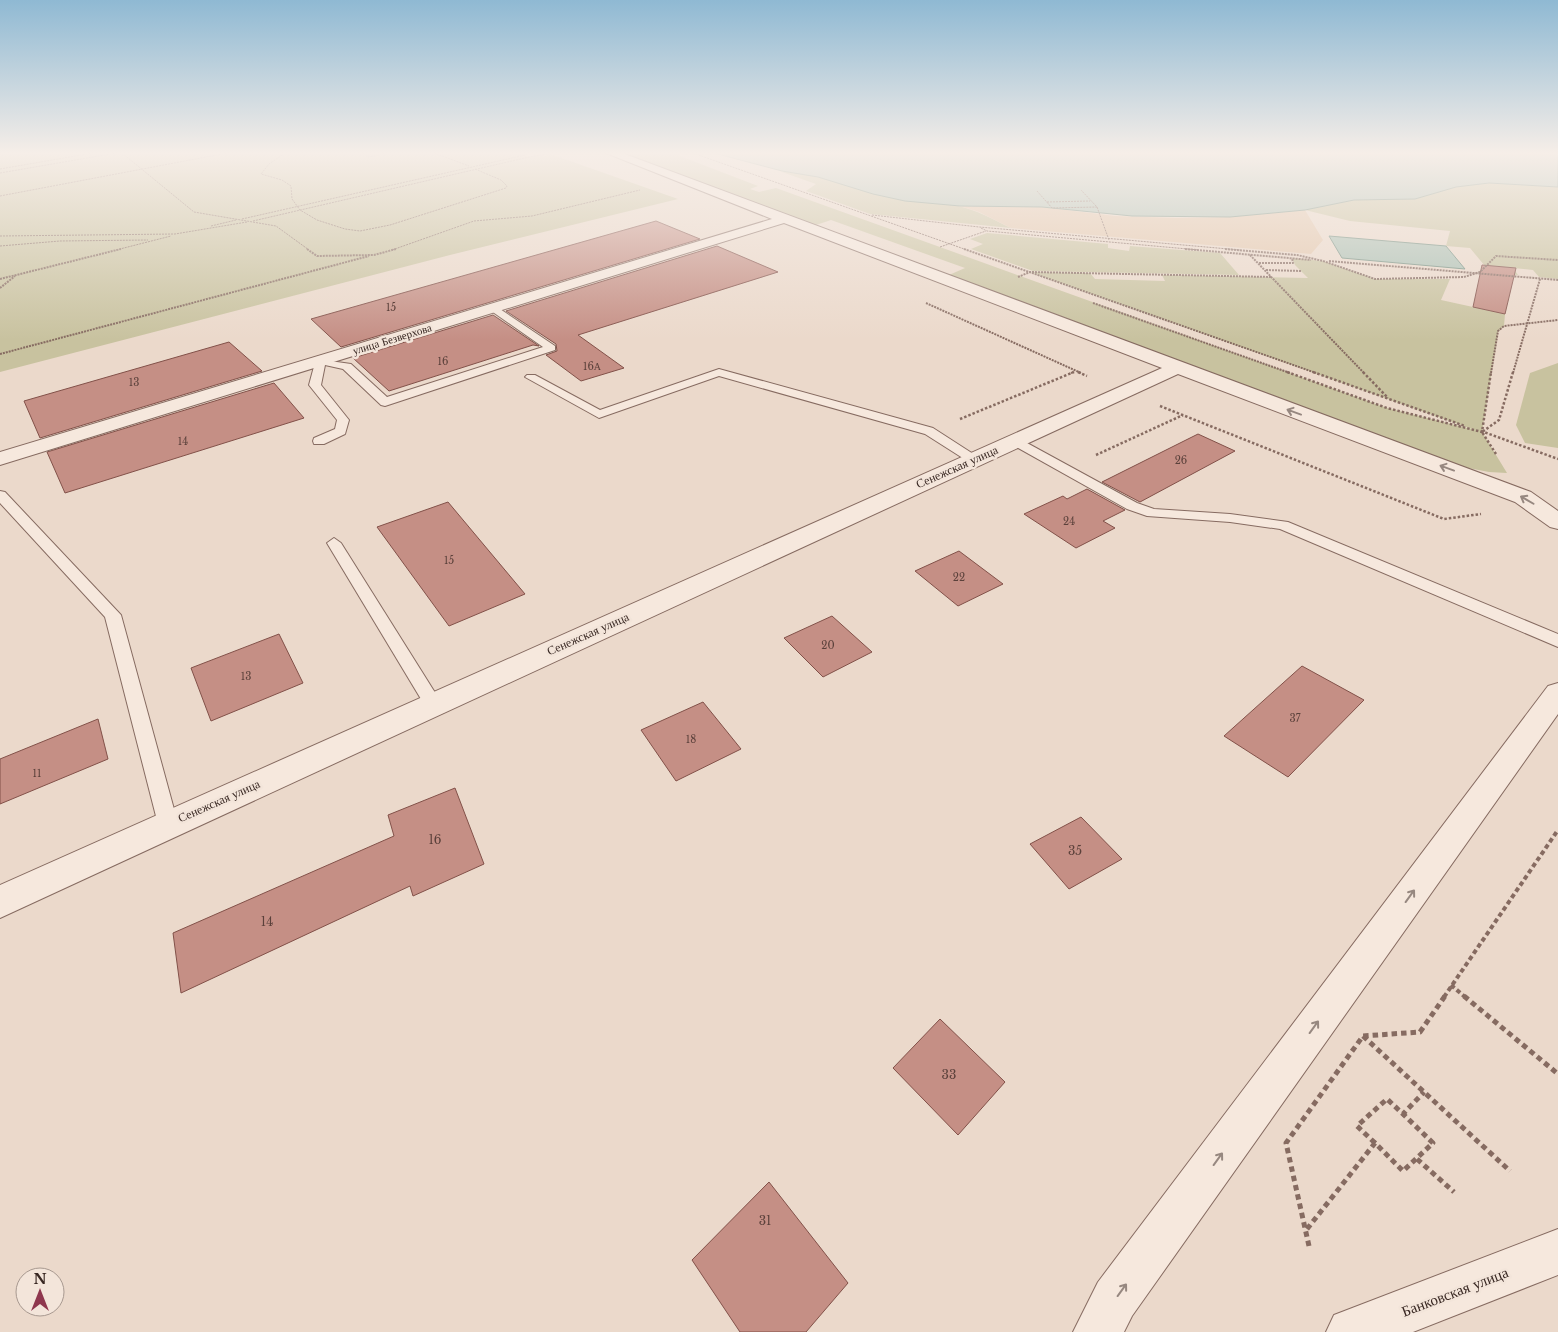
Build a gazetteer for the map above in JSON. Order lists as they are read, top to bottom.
{
  "streets": {
    "street": ["улица Безверхова", "Сенежская улица", "Банковская улица"]
  },
  "house_numbers": [
    "15",
    "16",
    "16А",
    "13",
    "14",
    "26",
    "24",
    "15",
    "22",
    "20",
    "13",
    "37",
    "18",
    "11",
    "16",
    "35",
    "14",
    "33",
    "31"
  ],
  "north": "top"
}
